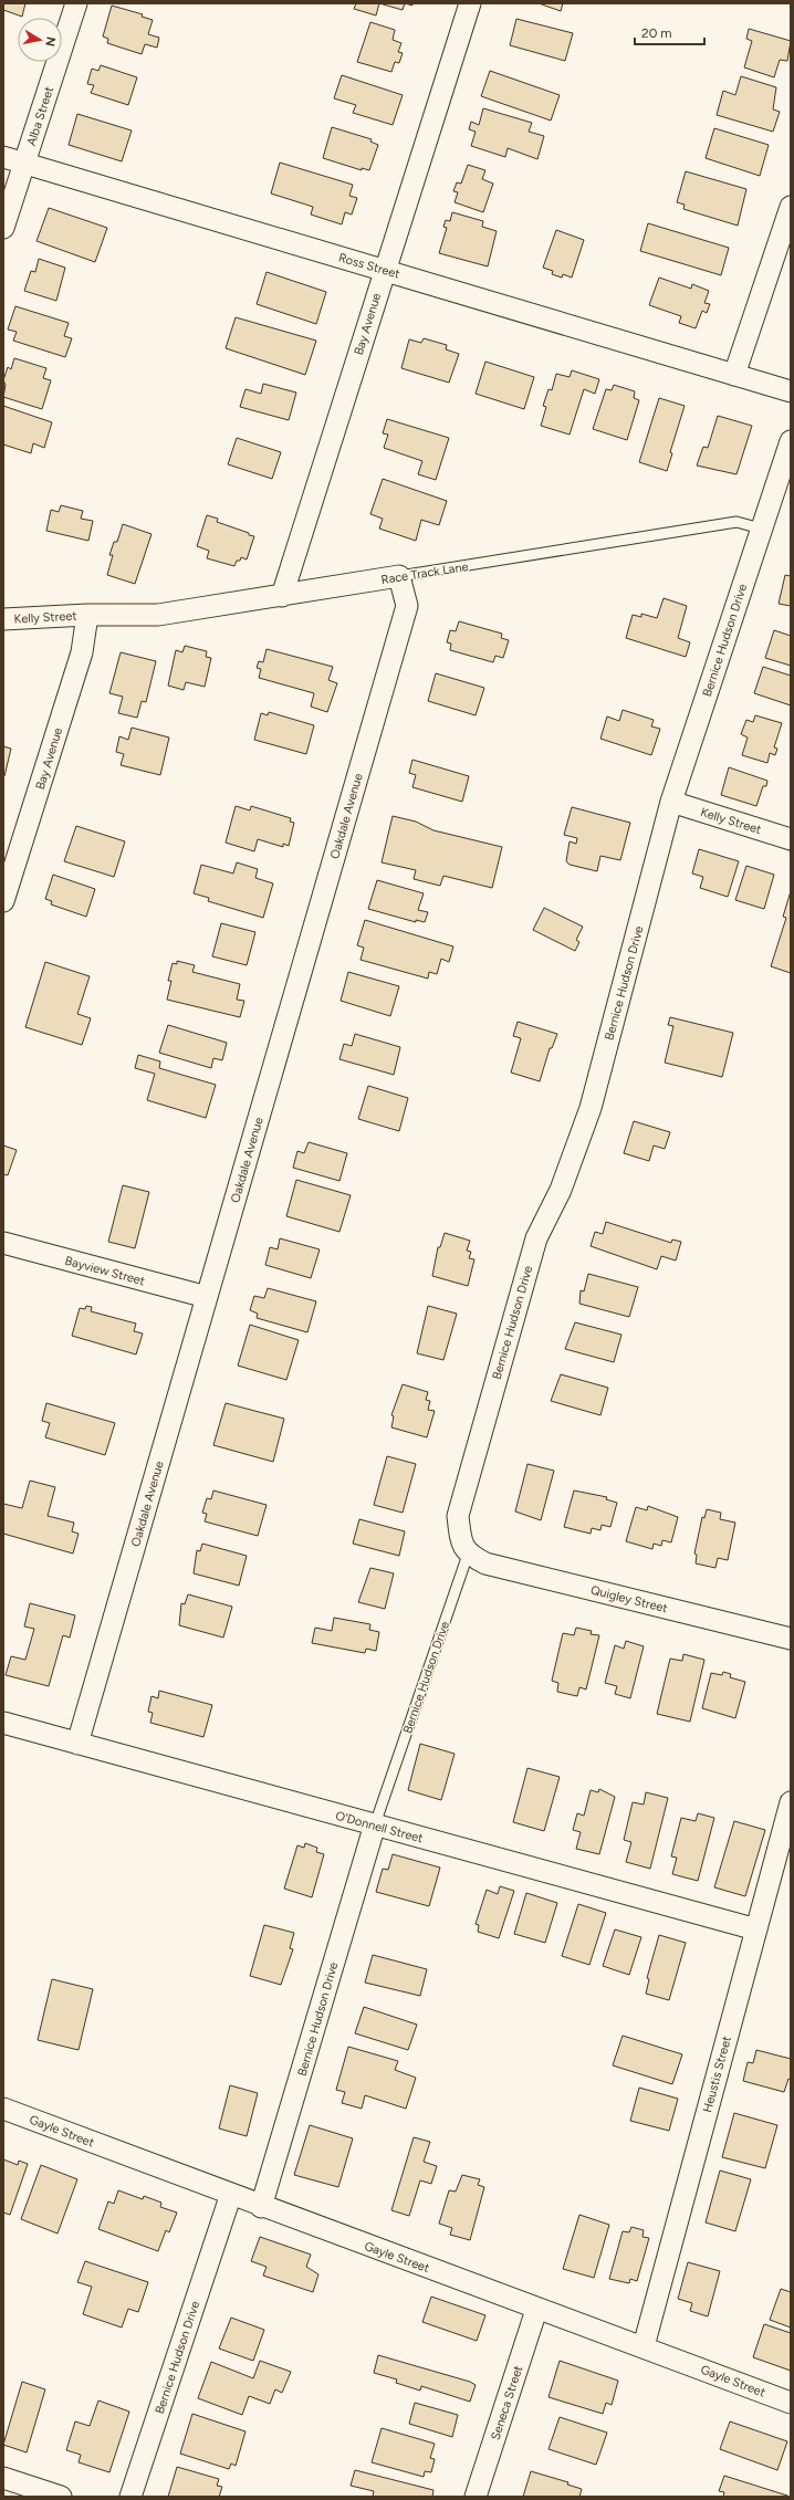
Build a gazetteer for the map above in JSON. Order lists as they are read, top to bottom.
{
  "streets": {
    "street": [
      "Alba Street",
      "Ross Street",
      "Bay Avenue",
      "Race Track Lane",
      "Kelly Street",
      "Bernice Hudson Drive",
      "Oakdale Avenue",
      "Bayview Street",
      "Quigley Street",
      "O'Donnell Street",
      "Heustis Street",
      "Gayle Street",
      "Seneca Street"
    ]
  },
  "crossings": [
    ["Alba Street", "Ross Street"],
    ["Ross Street", "Bay Avenue"],
    ["Bay Avenue", "Race Track Lane"],
    ["Bay Avenue", "Kelly Street"],
    ["Race Track Lane", "Kelly Street"],
    ["Race Track Lane", "Bernice Hudson Drive"],
    ["Race Track Lane", "Oakdale Avenue"],
    ["Kelly Street", "Bernice Hudson Drive"],
    ["Bernice Hudson Drive", "Quigley Street"],
    ["Bernice Hudson Drive", "O'Donnell Street"],
    ["Bernice Hudson Drive", "Gayle Street"],
    ["Oakdale Avenue", "Bayview Street"],
    ["Oakdale Avenue", "O'Donnell Street"],
    ["O'Donnell Street", "Heustis Street"],
    ["Heustis Street", "Gayle Street"],
    ["Gayle Street", "Seneca Street"]
  ],
  "scale_bar": "20 m",
  "north": "right"
}
